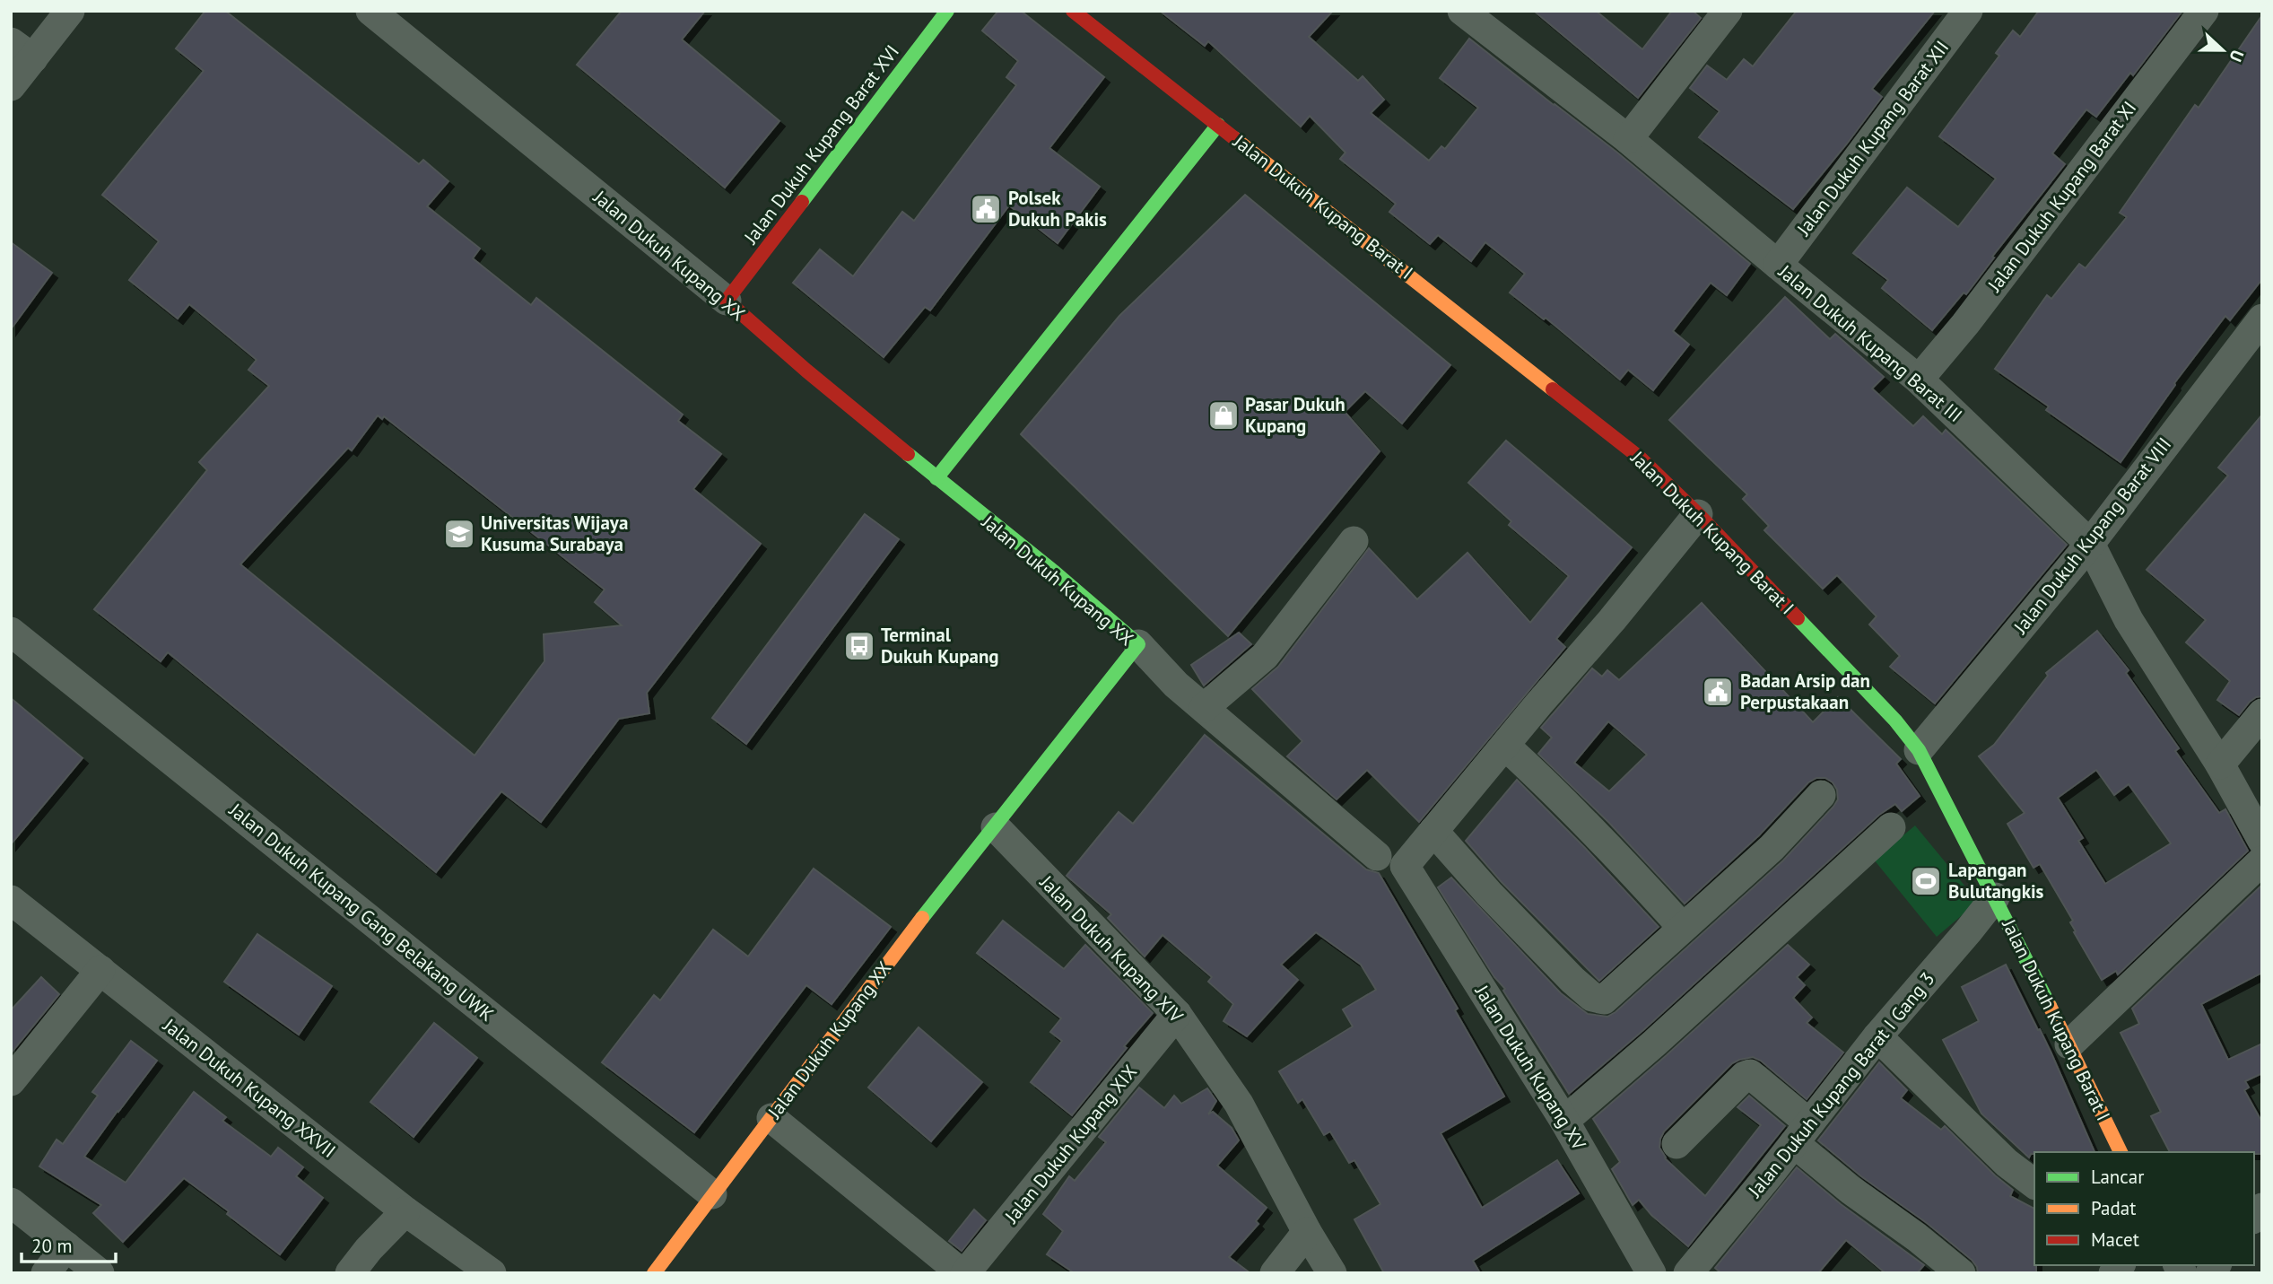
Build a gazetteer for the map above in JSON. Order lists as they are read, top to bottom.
{
  "streets": {
    "street": [
      "Jalan Dukuh Kupang Barat XII",
      "Jalan Dukuh Kupang Barat XVI",
      "Jalan Dukuh Kupang Barat XI",
      "Jalan Dukuh Kupang Barat I",
      "Jalan Dukuh Kupang XX",
      "Jalan Dukuh Kupang Barat III",
      "Jalan Dukuh Kupang Barat VIII",
      "Jalan Dukuh Kupang Gang Belakang UWK",
      "Jalan Dukuh Kupang XIV",
      "Jalan Dukuh Kupang XV",
      "Jalan Dukuh Kupang Barat I Gang 3",
      "Jalan Dukuh Kupang XXVII",
      "Jalan Dukuh Kupang XIX"
    ]
  },
  "crossings": [
    ["Jalan Dukuh Kupang Barat XII", "Jalan Dukuh Kupang Barat III"],
    ["Jalan Dukuh Kupang Barat XVI", "Jalan Dukuh Kupang XX"],
    ["Jalan Dukuh Kupang Barat XI", "Jalan Dukuh Kupang Barat III"],
    ["Jalan Dukuh Kupang Barat I", "Jalan Dukuh Kupang Barat VIII"],
    ["Jalan Dukuh Kupang Barat I", "Jalan Dukuh Kupang Barat I Gang 3"],
    ["Jalan Dukuh Kupang XX", "Jalan Dukuh Kupang Gang Belakang UWK"],
    ["Jalan Dukuh Kupang XX", "Jalan Dukuh Kupang XIV"],
    ["Jalan Dukuh Kupang Barat III", "Jalan Dukuh Kupang Barat VIII"],
    ["Jalan Dukuh Kupang XIV", "Jalan Dukuh Kupang XIX"]
  ],
  "places": {
    "public building": ["Polsek Dukuh Pakis", "Badan Arsip dan Perpustakaan"],
    "shop": ["Pasar Dukuh Kupang"],
    "school or university": ["Universitas Wijaya Kusuma Surabaya"],
    "bus stop": ["Terminal Dukuh Kupang"],
    "sports": ["Lapangan Bulutangkis"]
  },
  "legend": ["Lancar", "Padat", "Macet"],
  "scale_bar": "20 m",
  "north": "right"
}
